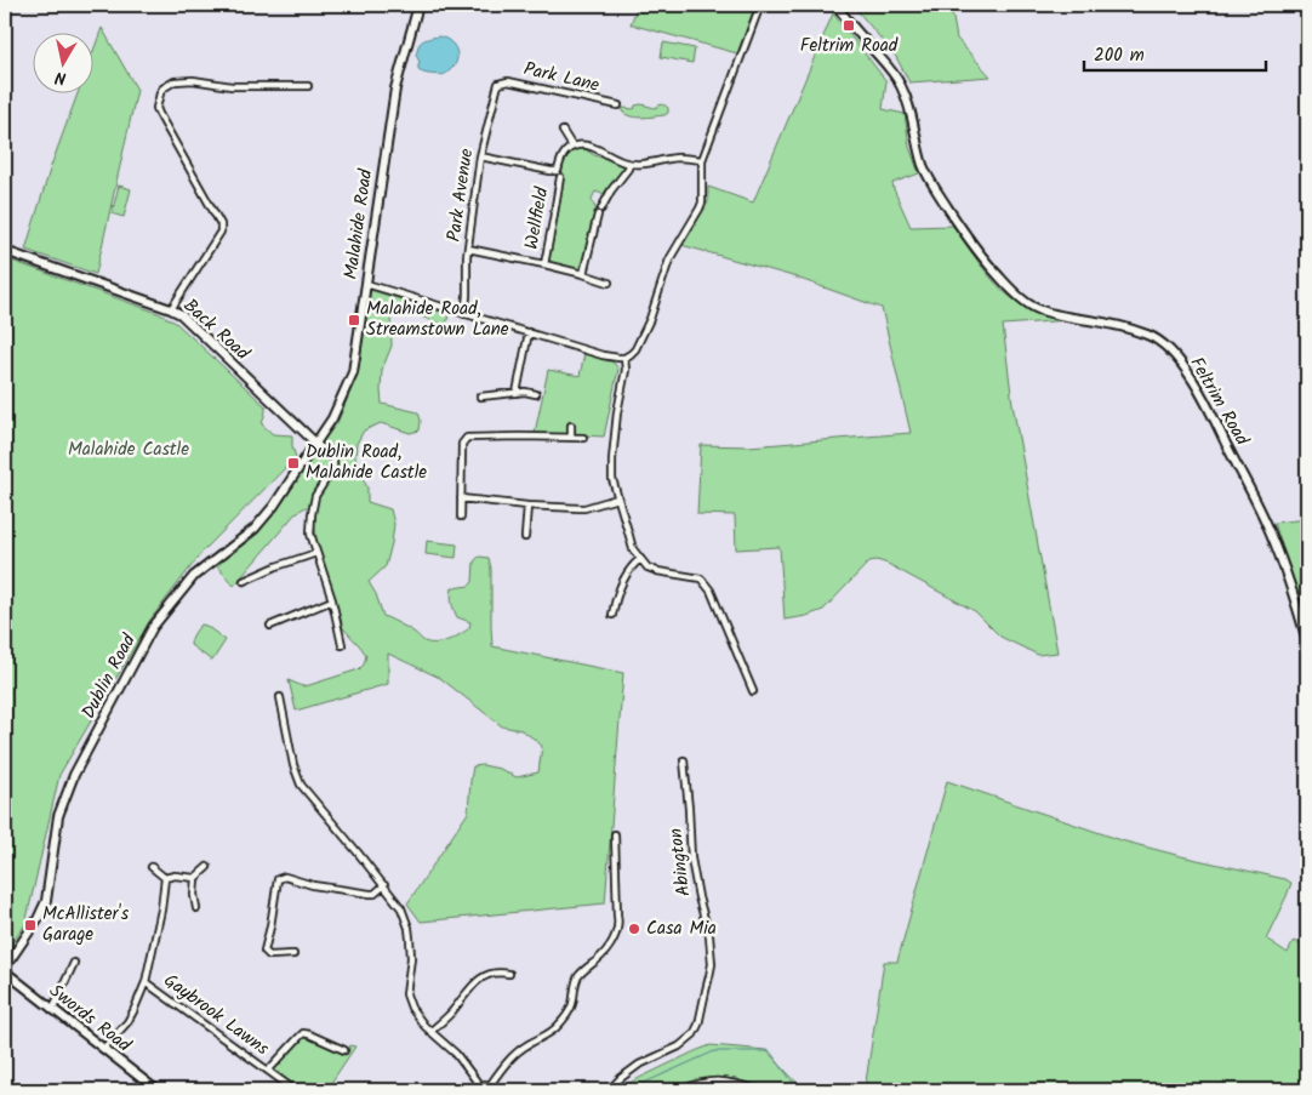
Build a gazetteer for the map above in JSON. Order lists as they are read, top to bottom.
{
  "streets": {
    "main road": [
      "Malahide Road",
      "Back Road",
      "Feltrim Road",
      "Dublin Road",
      "Swords Road"
    ],
    "street": [
      "Park Lane",
      "Park Avenue",
      "Wellfield",
      "Abington",
      "Gaybrook Lawns"
    ]
  },
  "crossings": [
    ["Park Lane", "Park Avenue"],
    ["Park Avenue", "Wellfield"],
    ["Malahide Road", "Back Road"],
    ["Malahide Road", "Dublin Road"],
    ["Back Road", "Dublin Road"],
    ["Dublin Road", "Swords Road"],
    ["Gaybrook Lawns", "Swords Road"]
  ],
  "parks": ["Malahide Castle"],
  "places": {
    "transit": [
      "Feltrim Road",
      "Malahide Road, Streamstown Lane",
      "Dublin Road, Malahide Castle",
      "McAllister's Garage"
    ],
    "other": ["Casa Mia"]
  },
  "scale_bar": "200 m",
  "north": "bottom"
}
